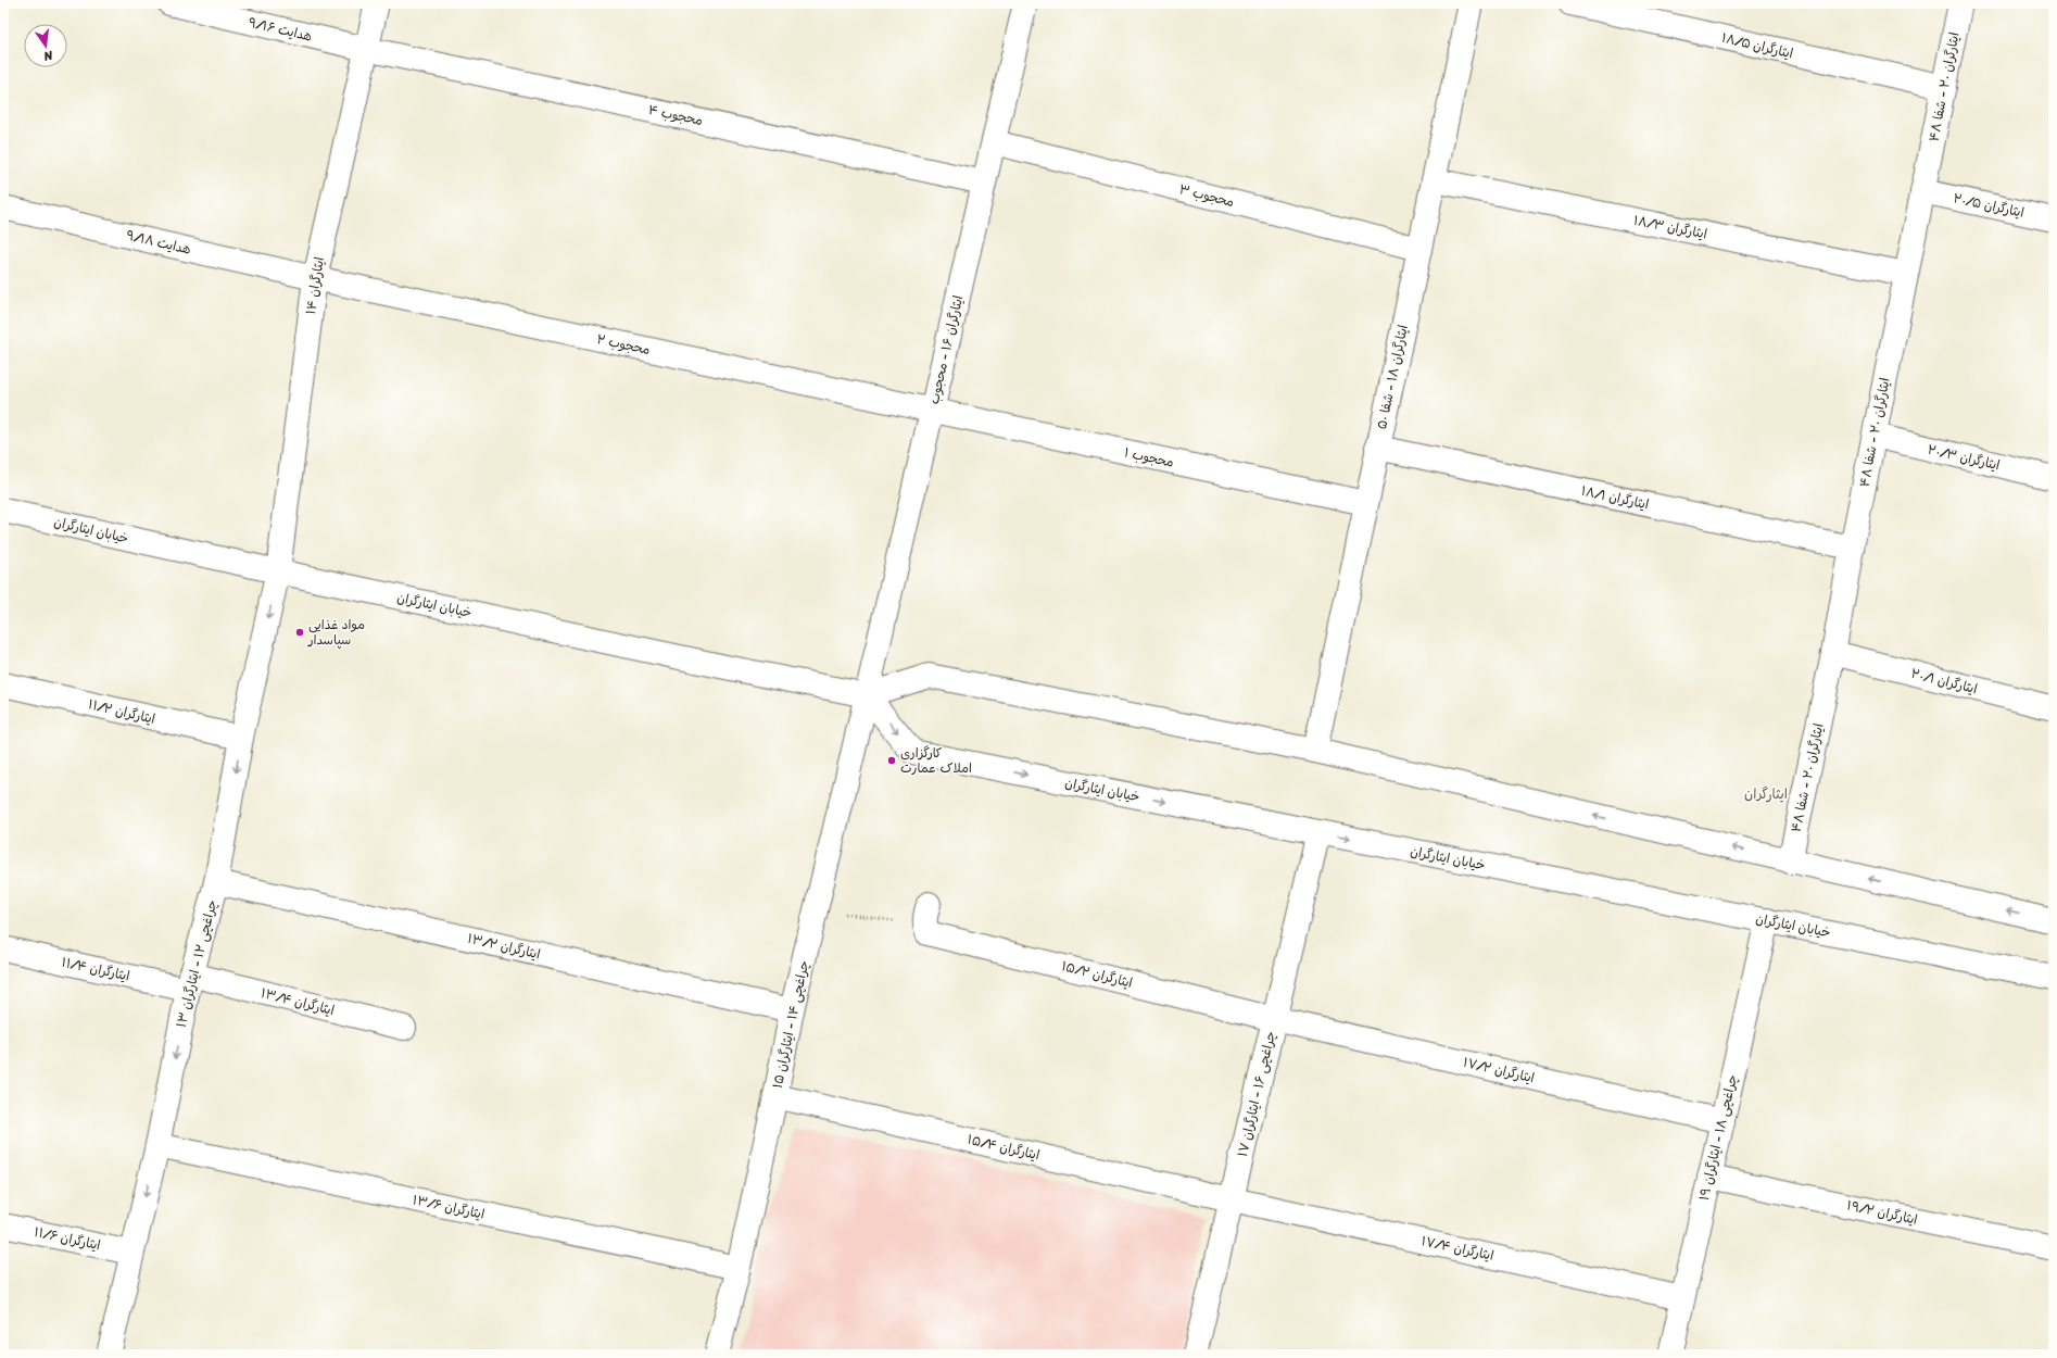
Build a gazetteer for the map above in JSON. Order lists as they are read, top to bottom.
{
  "streets": {
    "street": [
      "هدایت ۹/۱۶",
      "ایثارگران ۱۸/۵",
      "ایثارگران ۲۰ - شفا ۴۸",
      "محجوب ۴",
      "محجوب ۳",
      "ایثارگران ۲۰/۵",
      "ایثارگران ۱۸/۳",
      "هدایت ۹/۱۸",
      "ایثارگران ۱۴",
      "محجوب ۲",
      "ایثارگران ۱۶ - محجوب",
      "ایثارگران ۱۸ - شفا ۵۰",
      "محجوب ۱",
      "ایثارگران ۲۰/۳",
      "ایثارگران ۱۸/۱",
      "خیابان ایثارگران",
      "ایثارگران ۲۰/۱",
      "ایثارگران ۱۱/۲",
      "ایثارگران ۱۳/۲",
      "چراغچی ۱۲ - ایثارگران ۱۳",
      "ایثارگران ۱۱/۴",
      "ایثارگران ۱۵/۲",
      "ایثارگران ۱۳/۴",
      "چراغچی ۱۴ - ایثارگران ۱۵",
      "ایثارگران ۱۷/۲",
      "چراغچی ۱۶ - ایثارگران ۱۷",
      "چراغچی ۱۸ - ایثارگران ۱۹",
      "ایثارگران ۱۵/۴",
      "ایثارگران ۱۳/۶",
      "ایثارگران ۱۹/۲",
      "ایثارگران ۱۱/۶",
      "ایثارگران ۱۷/۴"
    ]
  },
  "crossings": [
    ["هدایت ۹/۱۶", "محجوب ۴"],
    ["هدایت ۹/۱۶", "ایثارگران ۱۴"],
    ["ایثارگران ۱۸/۵", "ایثارگران ۲۰ - شفا ۴۸"],
    ["ایثارگران ۲۰ - شفا ۴۸", "ایثارگران ۲۰/۵"],
    ["ایثارگران ۲۰ - شفا ۴۸", "ایثارگران ۱۸/۳"],
    ["ایثارگران ۲۰ - شفا ۴۸", "ایثارگران ۲۰/۳"],
    ["ایثارگران ۲۰ - شفا ۴۸", "ایثارگران ۱۸/۱"],
    ["ایثارگران ۲۰ - شفا ۴۸", "خیابان ایثارگران"],
    ["ایثارگران ۲۰ - شفا ۴۸", "ایثارگران ۲۰/۱"],
    ["محجوب ۴", "ایثارگران ۱۴"],
    ["محجوب ۴", "ایثارگران ۱۶ - محجوب"],
    ["محجوب ۳", "ایثارگران ۱۶ - محجوب"],
    ["محجوب ۳", "ایثارگران ۱۸ - شفا ۵۰"],
    ["ایثارگران ۱۸/۳", "ایثارگران ۱۸ - شفا ۵۰"],
    ["هدایت ۹/۱۸", "ایثارگران ۱۴"],
    ["هدایت ۹/۱۸", "محجوب ۲"],
    ["ایثارگران ۱۴", "محجوب ۲"],
    ["ایثارگران ۱۴", "خیابان ایثارگران"],
    ["ایثارگران ۱۴", "چراغچی ۱۲ - ایثارگران ۱۳"],
    ["محجوب ۲", "ایثارگران ۱۶ - محجوب"],
    ["محجوب ۲", "محجوب ۱"],
    ["ایثارگران ۱۶ - محجوب", "محجوب ۱"],
    ["ایثارگران ۱۶ - محجوب", "خیابان ایثارگران"],
    ["ایثارگران ۱۶ - محجوب", "چراغچی ۱۴ - ایثارگران ۱۵"],
    ["ایثارگران ۱۸ - شفا ۵۰", "محجوب ۱"],
    ["ایثارگران ۱۸ - شفا ۵۰", "ایثارگران ۱۸/۱"],
    ["ایثارگران ۱۸ - شفا ۵۰", "خیابان ایثارگران"],
    ["خیابان ایثارگران", "چراغچی ۱۲ - ایثارگران ۱۳"],
    ["خیابان ایثارگران", "چراغچی ۱۴ - ایثارگران ۱۵"],
    ["خیابان ایثارگران", "چراغچی ۱۶ - ایثارگران ۱۷"],
    ["خیابان ایثارگران", "چراغچی ۱۸ - ایثارگران ۱۹"],
    ["ایثارگران ۱۱/۲", "چراغچی ۱۲ - ایثارگران ۱۳"],
    ["ایثارگران ۱۳/۲", "چراغچی ۱۲ - ایثارگران ۱۳"],
    ["ایثارگران ۱۳/۲", "چراغچی ۱۴ - ایثارگران ۱۵"],
    ["چراغچی ۱۲ - ایثارگران ۱۳", "ایثارگران ۱۱/۴"],
    ["چراغچی ۱۲ - ایثارگران ۱۳", "ایثارگران ۱۳/۴"],
    ["چراغچی ۱۲ - ایثارگران ۱۳", "ایثارگران ۱۳/۶"],
    ["چراغچی ۱۲ - ایثارگران ۱۳", "ایثارگران ۱۱/۶"],
    ["ایثارگران ۱۱/۴", "ایثارگران ۱۳/۴"],
    ["ایثارگران ۱۵/۲", "ایثارگران ۱۷/۲"],
    ["ایثارگران ۱۵/۲", "چراغچی ۱۶ - ایثارگران ۱۷"],
    ["چراغچی ۱۴ - ایثارگران ۱۵", "ایثارگران ۱۵/۴"],
    ["چراغچی ۱۴ - ایثارگران ۱۵", "ایثارگران ۱۳/۶"],
    ["ایثارگران ۱۷/۲", "چراغچی ۱۶ - ایثارگران ۱۷"],
    ["ایثارگران ۱۷/۲", "چراغچی ۱۸ - ایثارگران ۱۹"],
    ["چراغچی ۱۶ - ایثارگران ۱۷", "ایثارگران ۱۵/۴"],
    ["چراغچی ۱۶ - ایثارگران ۱۷", "ایثارگران ۱۷/۴"],
    ["چراغچی ۱۸ - ایثارگران ۱۹", "ایثارگران ۱۹/۲"],
    ["چراغچی ۱۸ - ایثارگران ۱۹", "ایثارگران ۱۷/۴"],
    ["ایثارگران ۱۵/۴", "ایثارگران ۱۷/۴"]
  ],
  "one_way": ["چراغچی ۱۲ - ایثارگران ۱۳"],
  "districts": ["ایثارگران"],
  "places": ["مواد غذایی سپاسدار", "کارگزاری املاک عمارت"],
  "north": "bottom"
}
